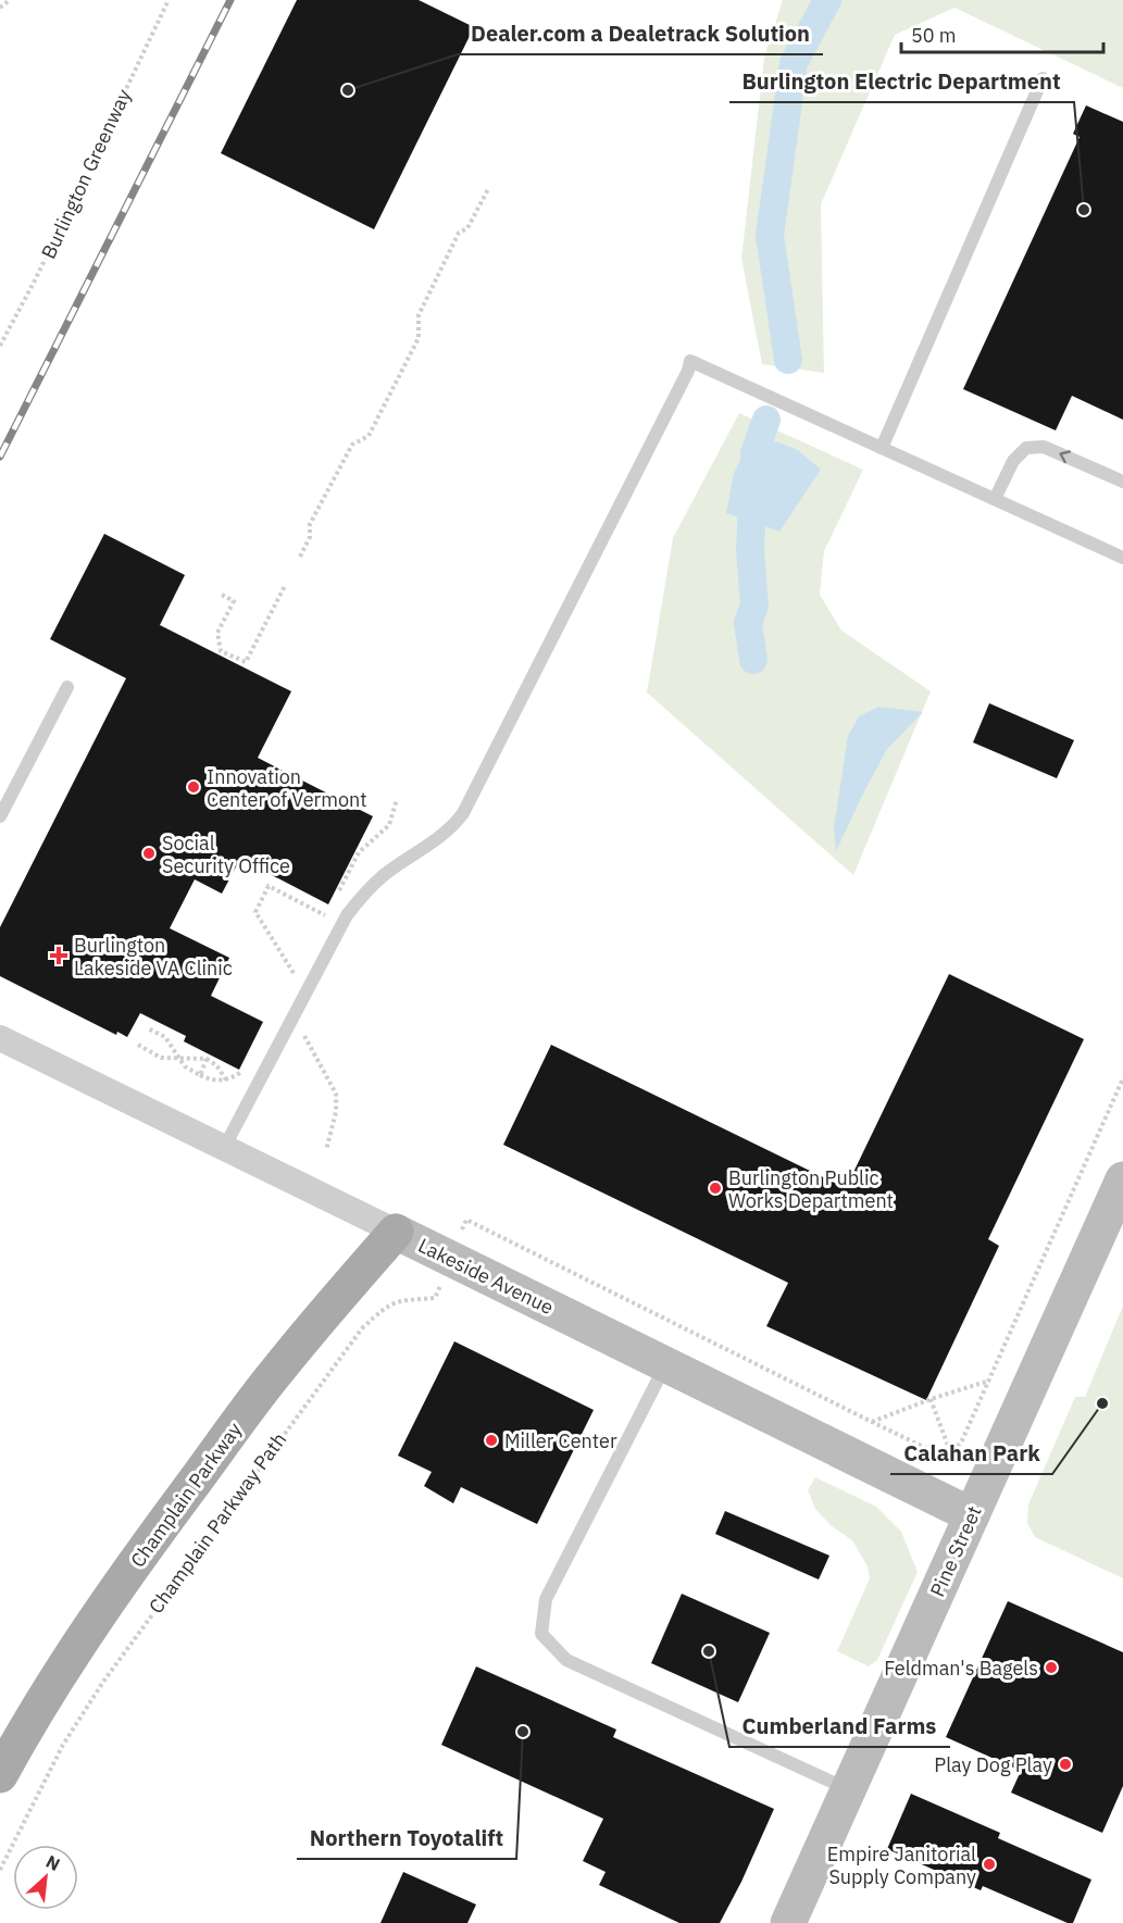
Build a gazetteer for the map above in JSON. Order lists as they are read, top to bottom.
{
  "streets": {
    "main road": ["Lakeside Avenue", "Champlain Parkway", "Pine Street"],
    "path": ["Burlington Greenway", "Champlain Parkway Path"]
  },
  "crossings": [
    ["Lakeside Avenue", "Champlain Parkway"],
    ["Lakeside Avenue", "Champlain Parkway Path"],
    ["Lakeside Avenue", "Pine Street"]
  ],
  "places": {
    "other": [
      "Dealer.com a Dealetrack Solution",
      "Burlington Electric Department",
      "Innovation Center of Vermont",
      "Social Security Office",
      "Burlington Public Works Department",
      "Calahan Park",
      "Miller Center",
      "Cumberland Farms",
      "Feldman's Bagels",
      "Northern Toyotalift",
      "Play Dog Play",
      "Empire Janitorial Supply Company"
    ],
    "health": ["Burlington Lakeside VA Clinic"]
  },
  "scale_bar": "50 m",
  "north": "top right"
}
